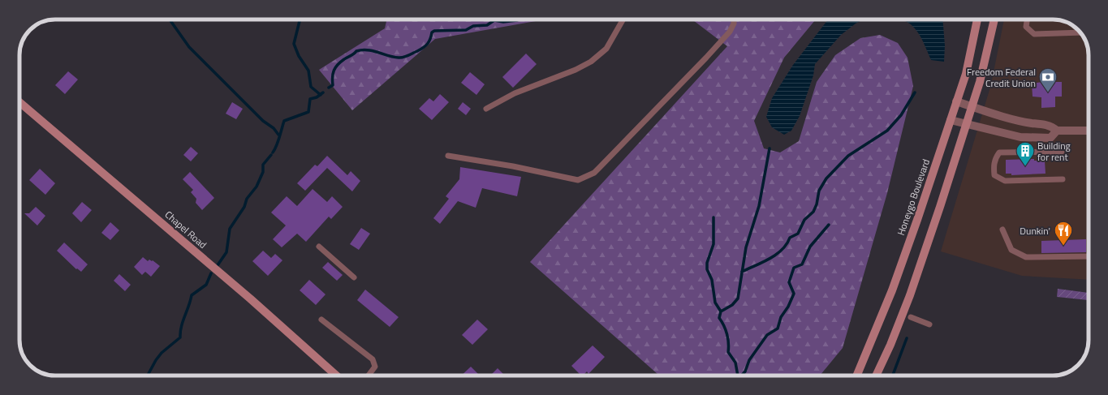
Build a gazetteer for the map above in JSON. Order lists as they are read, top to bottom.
{
  "streets": {
    "main road": ["Honeygo Boulevard", "Chapel Road"]
  },
  "places": {
    "bank": ["Freedom Federal Credit Union"],
    "building": ["Building for rent"],
    "restaurant": ["Dunkin'"]
  }
}
